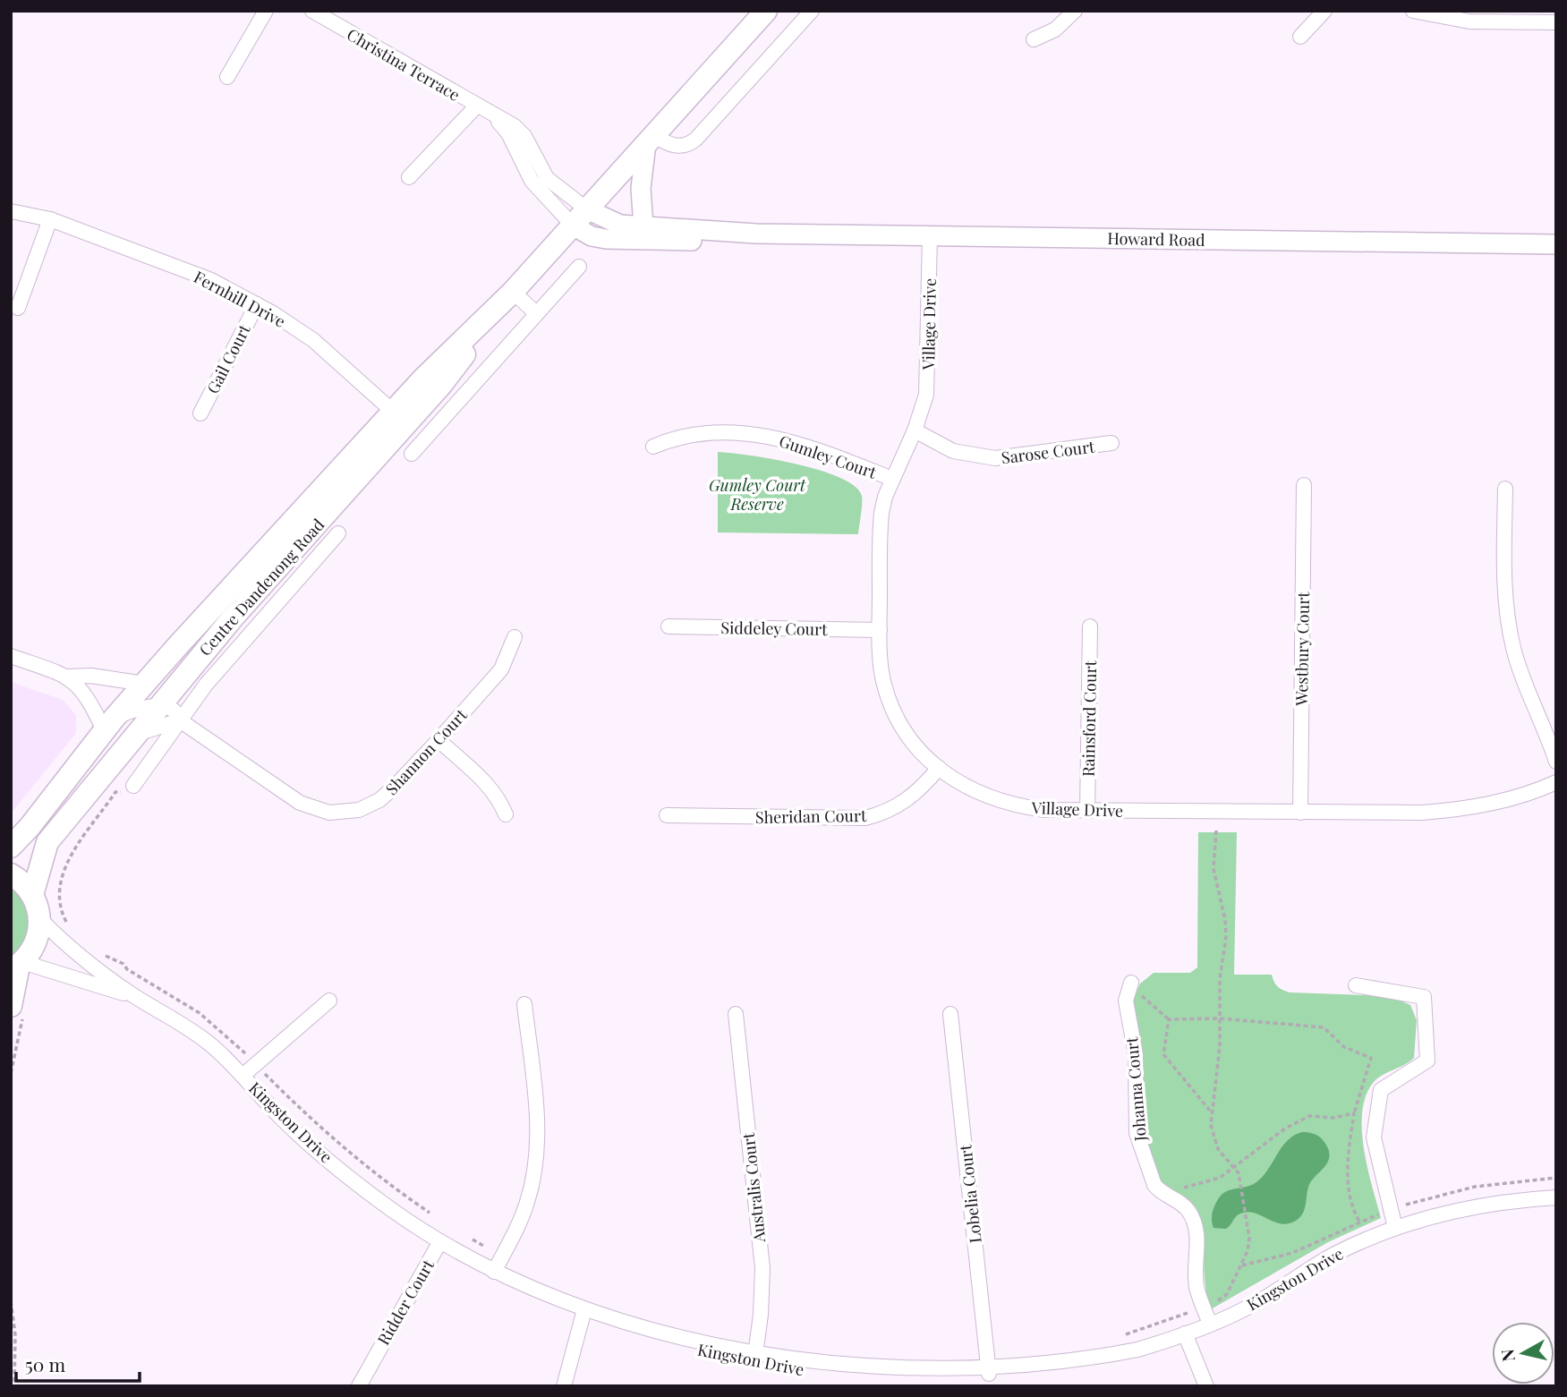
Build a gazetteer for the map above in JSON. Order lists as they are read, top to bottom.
{
  "streets": {
    "main road": ["Howard Road", "Centre Dandenong Road"],
    "street": [
      "Christina Terrace",
      "Fernhill Drive",
      "Village Drive",
      "Gail Court",
      "Sarose Court",
      "Gumley Court",
      "Siddeley Court",
      "Westbury Court",
      "Rainsford Court",
      "Shannon Court",
      "Sheridan Court",
      "Johanna Court",
      "Kingston Drive",
      "Australis Court",
      "Lobelia Court",
      "Ridder Court"
    ]
  },
  "crossings": [
    ["Christina Terrace", "Howard Road"],
    ["Christina Terrace", "Centre Dandenong Road"],
    ["Howard Road", "Village Drive"],
    ["Howard Road", "Centre Dandenong Road"],
    ["Fernhill Drive", "Gail Court"],
    ["Fernhill Drive", "Centre Dandenong Road"],
    ["Village Drive", "Sarose Court"],
    ["Village Drive", "Gumley Court"],
    ["Village Drive", "Siddeley Court"],
    ["Village Drive", "Westbury Court"],
    ["Village Drive", "Rainsford Court"],
    ["Village Drive", "Sheridan Court"],
    ["Centre Dandenong Road", "Shannon Court"],
    ["Johanna Court", "Kingston Drive"],
    ["Kingston Drive", "Australis Court"],
    ["Kingston Drive", "Lobelia Court"],
    ["Kingston Drive", "Ridder Court"]
  ],
  "parks": ["Gumley Court Reserve"],
  "scale_bar": "50 m",
  "north": "left"
}
